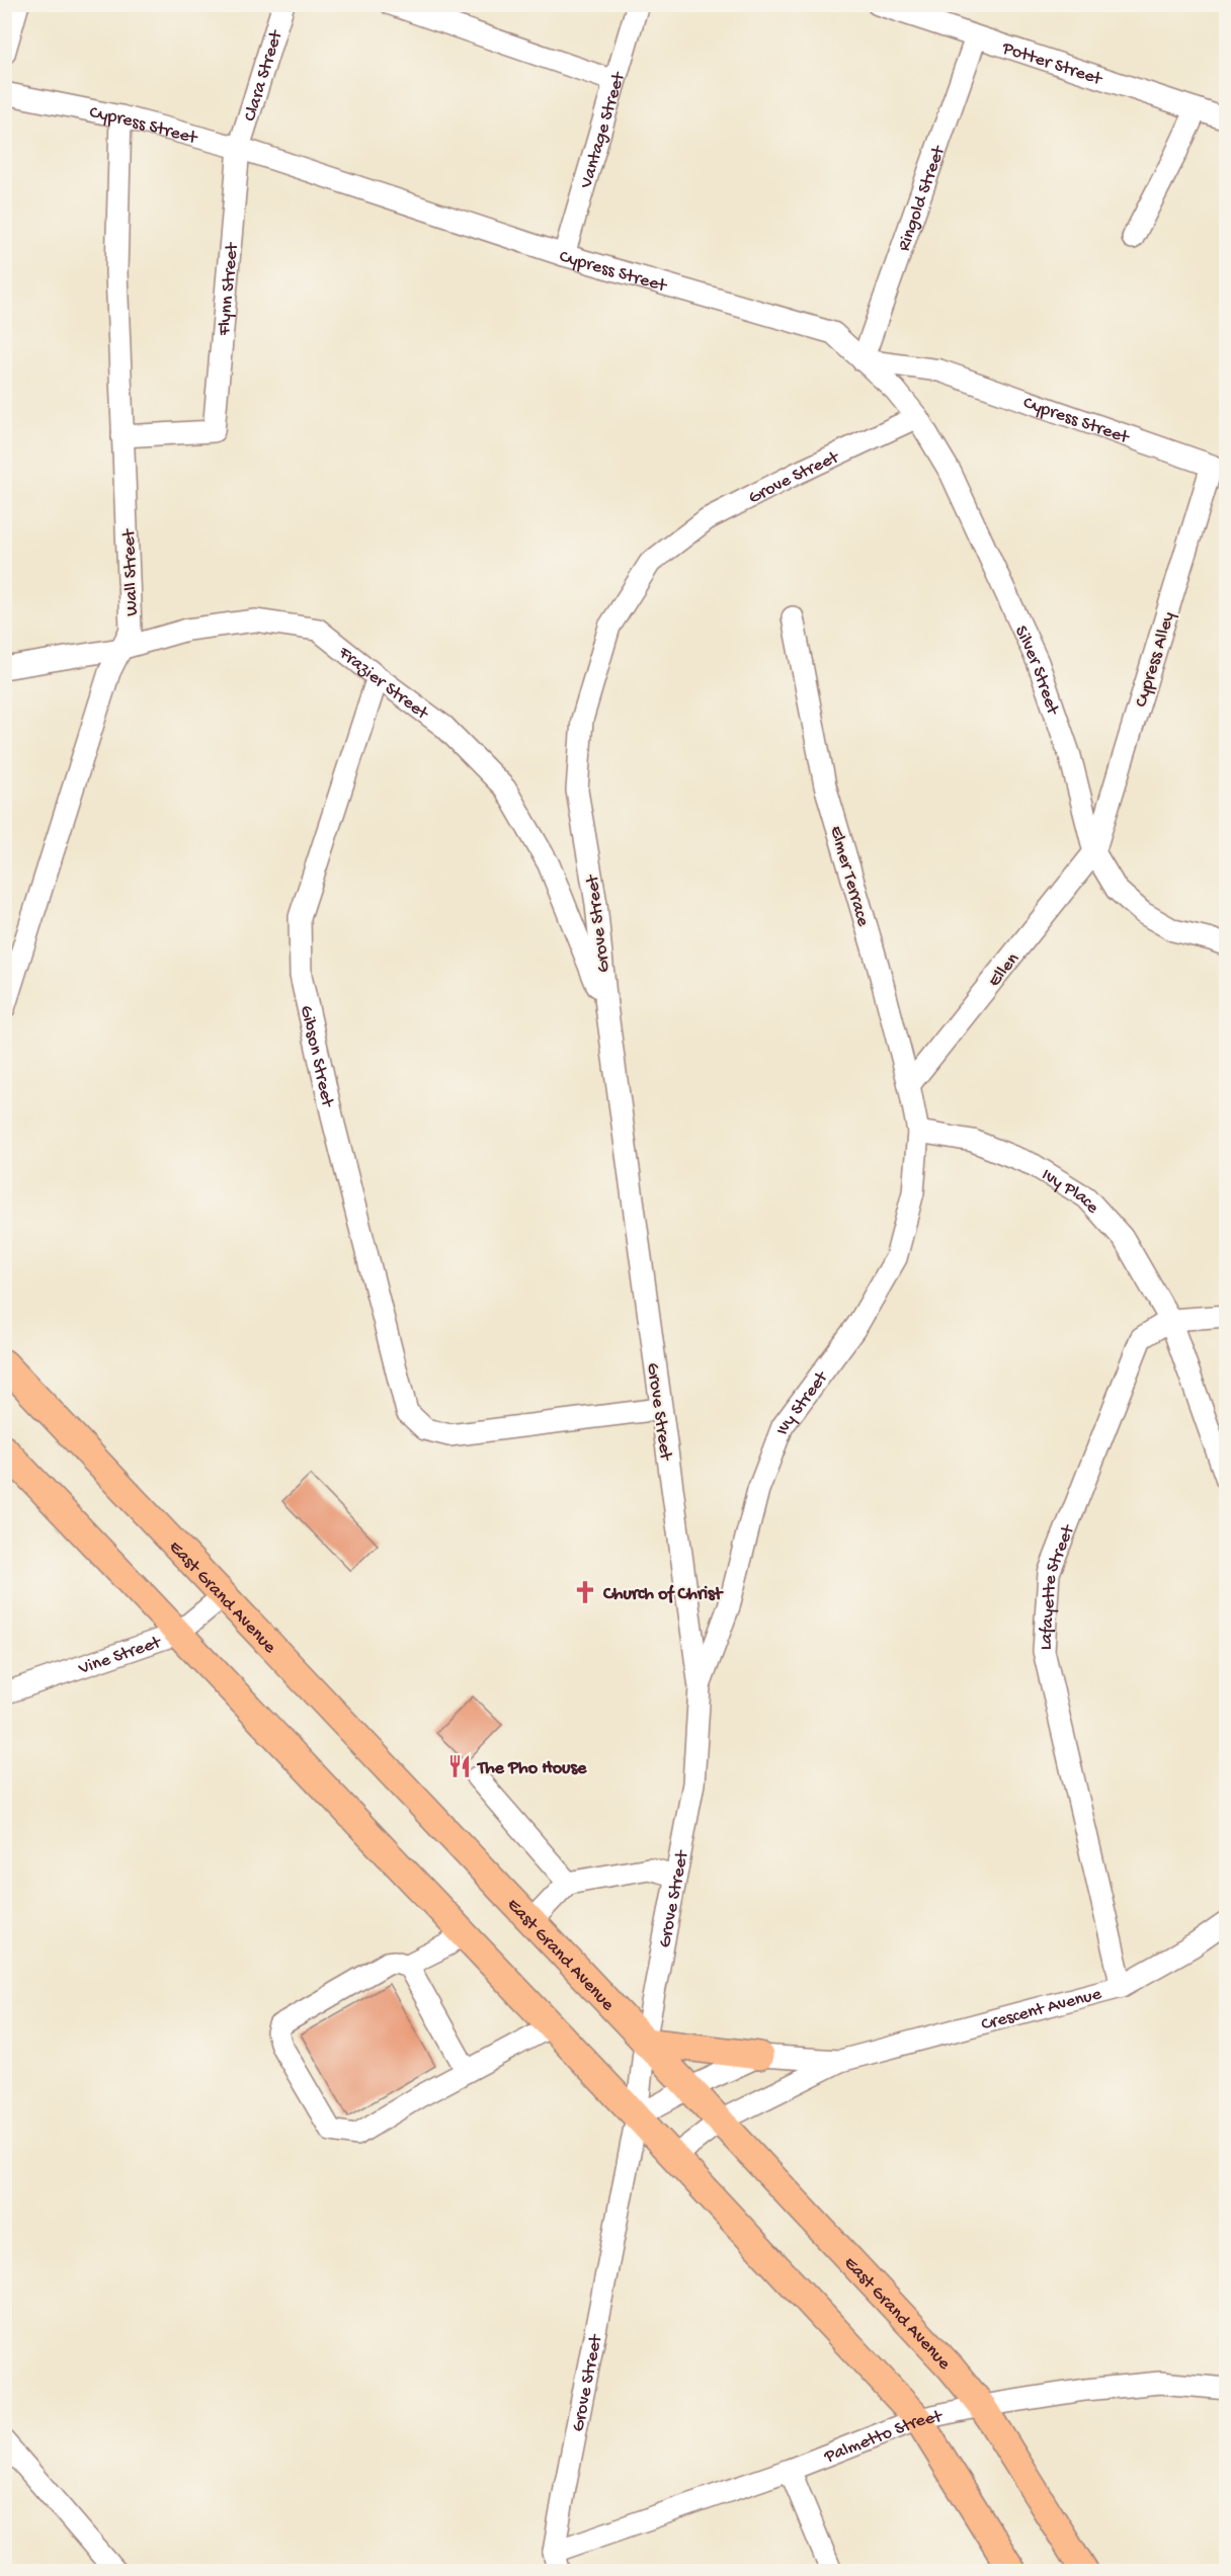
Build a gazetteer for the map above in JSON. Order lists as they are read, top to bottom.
{
  "streets": {
    "main road": ["East Grand Avenue"],
    "street": [
      "Potter Street",
      "Clara Street",
      "Cypress Street",
      "Vantage Street",
      "Ringold Street",
      "Flynn Street",
      "Grove Street",
      "Wall Street",
      "Cypress Alley",
      "Silver Street",
      "Frazier Street",
      "Elmer Terrace",
      "Ellen",
      "Gibson Street",
      "Ivy Place",
      "Ivy Street",
      "Lafayette Street",
      "Vine Street",
      "Crescent Avenue",
      "Palmetto Street"
    ]
  },
  "crossings": [
    ["Potter Street", "Ringold Street"],
    ["Clara Street", "Cypress Street"],
    ["Clara Street", "Flynn Street"],
    ["Cypress Street", "Vantage Street"],
    ["Cypress Street", "Ringold Street"],
    ["Cypress Street", "Flynn Street"],
    ["Cypress Street", "Wall Street"],
    ["Cypress Street", "Cypress Alley"],
    ["Cypress Street", "Silver Street"],
    ["Ringold Street", "Silver Street"],
    ["Flynn Street", "Wall Street"],
    ["Grove Street", "Silver Street"],
    ["Grove Street", "Frazier Street"],
    ["Grove Street", "Gibson Street"],
    ["Grove Street", "Ivy Street"],
    ["Grove Street", "East Grand Avenue"],
    ["Grove Street", "Crescent Avenue"],
    ["Grove Street", "Palmetto Street"],
    ["Wall Street", "Frazier Street"],
    ["Cypress Alley", "Silver Street"],
    ["Cypress Alley", "Ellen"],
    ["Silver Street", "Ellen"],
    ["Frazier Street", "Gibson Street"],
    ["Elmer Terrace", "Ellen"],
    ["Elmer Terrace", "Ivy Place"],
    ["Elmer Terrace", "Ivy Street"],
    ["Ivy Place", "Ivy Street"],
    ["Ivy Place", "Lafayette Street"],
    ["Lafayette Street", "Crescent Avenue"],
    ["East Grand Avenue", "Vine Street"],
    ["East Grand Avenue", "Crescent Avenue"],
    ["East Grand Avenue", "Palmetto Street"]
  ],
  "places": {
    "church": ["Church of Christ"],
    "restaurant": ["The Pho House"]
  }
}
